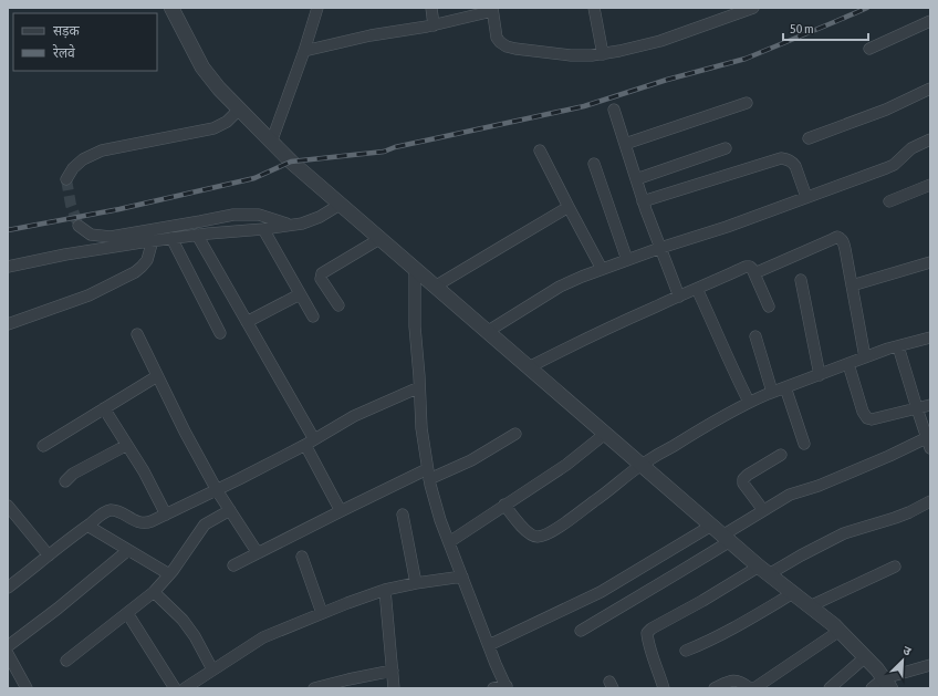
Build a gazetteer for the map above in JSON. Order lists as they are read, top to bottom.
{
  "legend": ["सड़क", "रेलवे"],
  "scale_bar": "50 m",
  "north": "top right"
}
